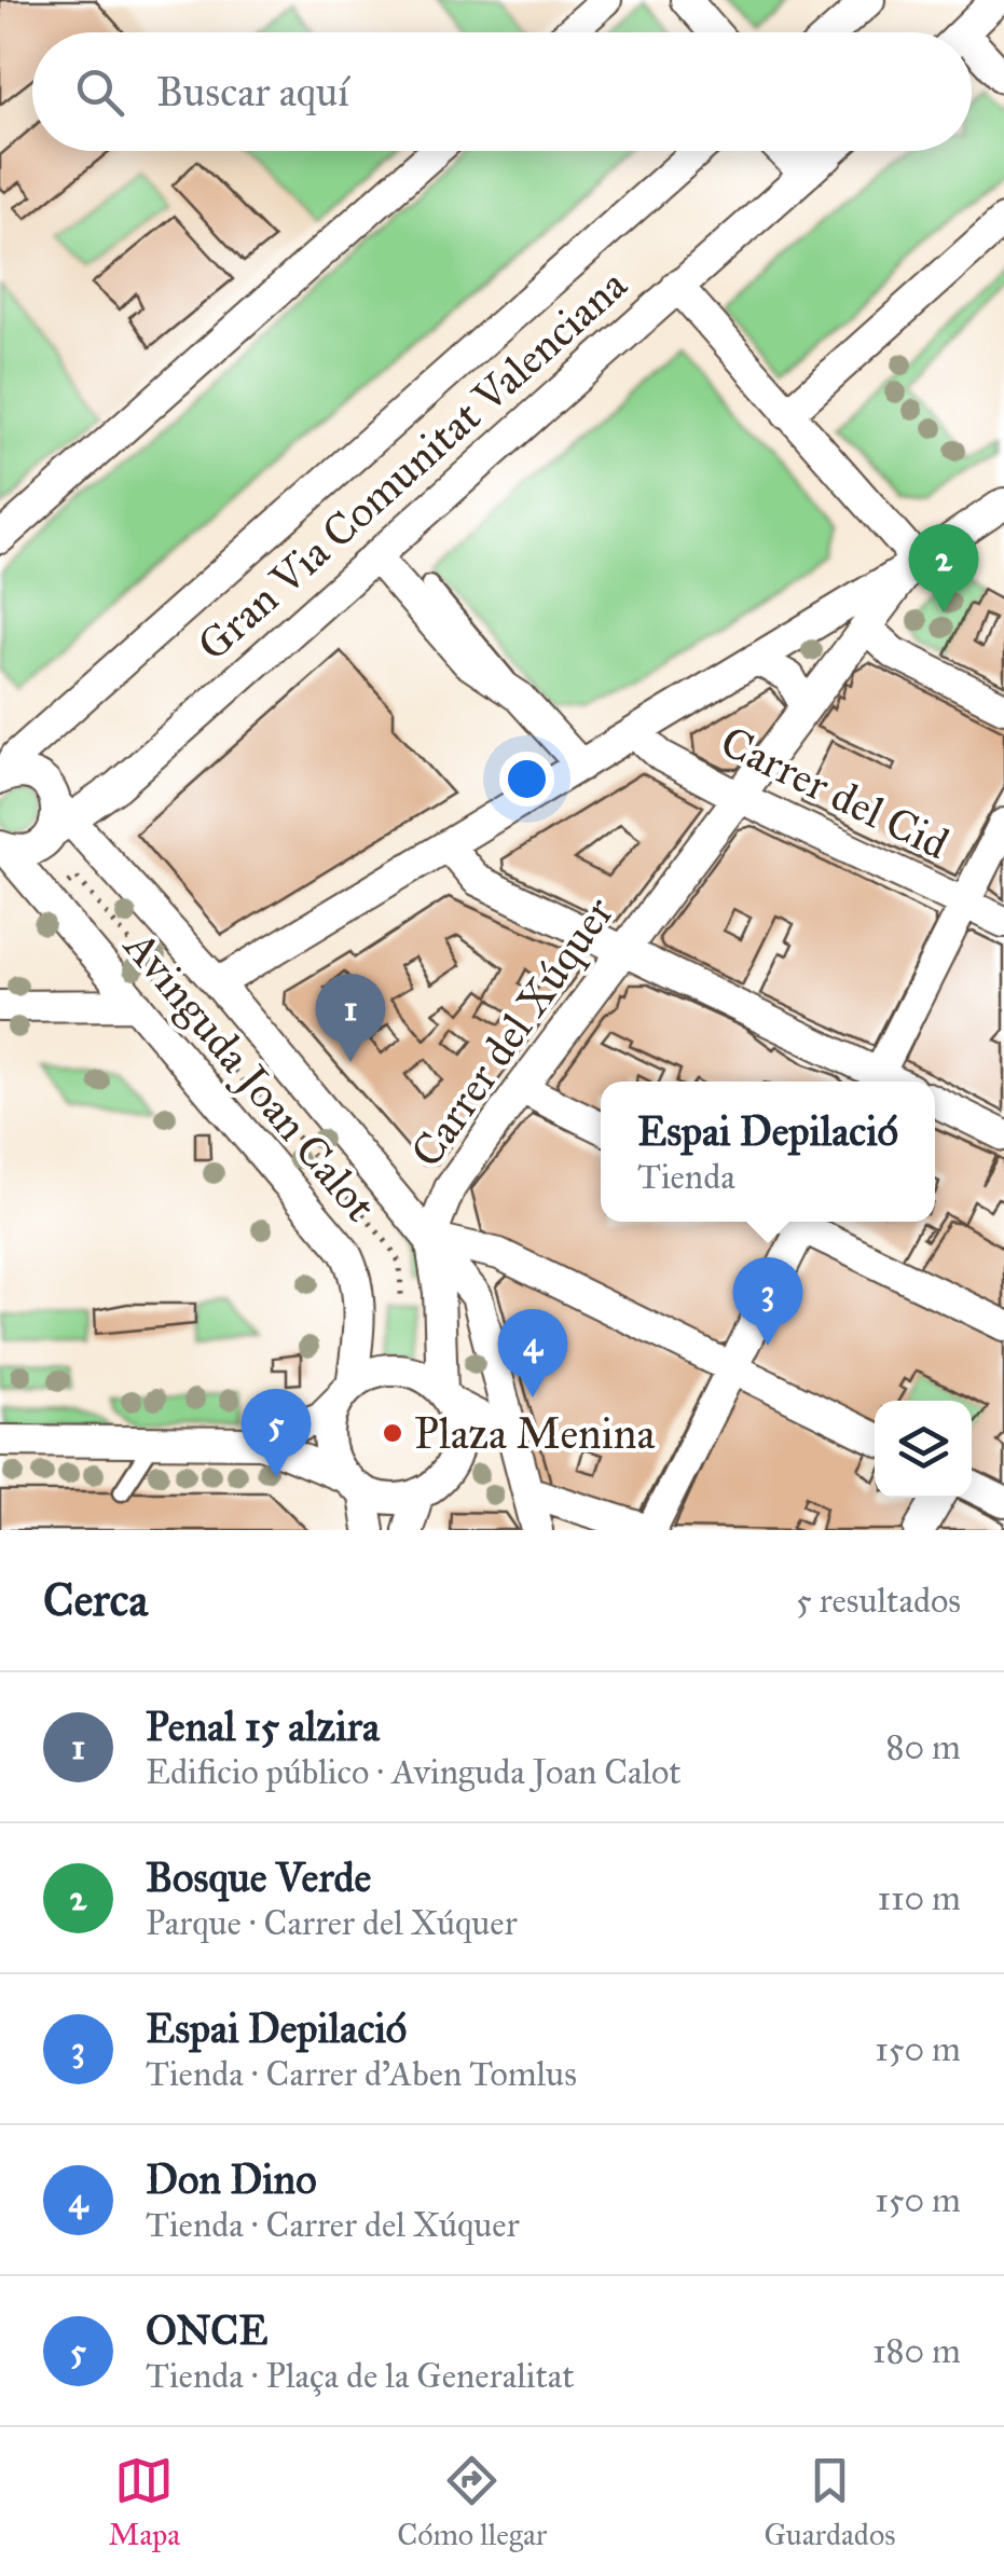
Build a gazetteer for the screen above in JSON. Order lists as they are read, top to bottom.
{
  "streets": {
    "street": [
      "Gran Via Comunitat Valenciana",
      "Carrer del Cid",
      "Carrer del Xúquer",
      "Avinguda Joan Calot"
    ]
  },
  "crossings": [
    ["Gran Via Comunitat Valenciana", "Avinguda Joan Calot"],
    ["Carrer del Cid", "Carrer del Xúquer"],
    ["Carrer del Xúquer", "Avinguda Joan Calot"]
  ],
  "places": ["Plaza Menina"],
  "page": {
    "search": "Buscar aquí",
    "pins": [
      "2",
      "1",
      "3",
      "4",
      "5"
    ],
    "popup": ["Espai Depilació", "Tienda"],
    "heading": ["Cerca", "5 resultados"],
    "list": [
      {
        "mark": "1",
        "name": "Penal 15 alzira",
        "note": "Edificio público · Avinguda Joan Calot",
        "value": "80 m"
      },
      {
        "mark": "2",
        "name": "Bosque Verde",
        "note": "Parque · Carrer del Xúquer",
        "value": "110 m"
      },
      {
        "mark": "3",
        "name": "Espai Depilació",
        "note": "Tienda · Carrer d'Aben Tomlus",
        "value": "150 m"
      },
      {
        "mark": "4",
        "name": "Don Dino",
        "note": "Tienda · Carrer del Xúquer",
        "value": "150 m"
      },
      {
        "mark": "5",
        "name": "ONCE",
        "note": "Tienda · Plaça de la Generalitat",
        "value": "180 m"
      }
    ],
    "nav": ["Mapa", "Cómo llegar", "Guardados"]
  }
}
